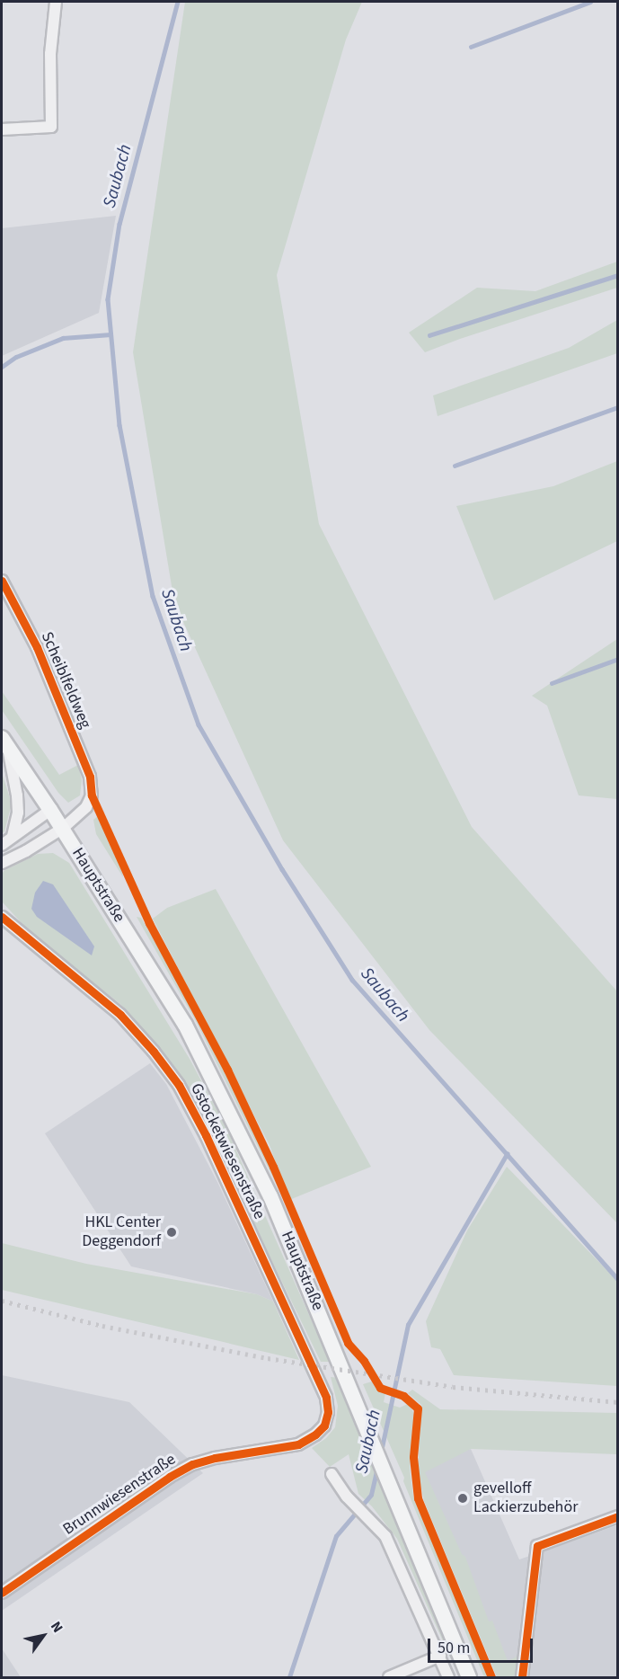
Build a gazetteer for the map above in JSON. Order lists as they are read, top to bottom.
{
  "streets": {
    "main road": ["Hauptstraße"],
    "street": ["Scheiblfeldweg", "Gstocketwiesenstraße", "Brunnwiesenstraße"]
  },
  "crossings": [
    ["Scheiblfeldweg", "Hauptstraße"],
    ["Gstocketwiesenstraße", "Brunnwiesenstraße"]
  ],
  "water": ["Saubach"],
  "places": ["HKL Center Deggendorf", "gevelloff Lackierzubehör"],
  "scale_bar": "50 m",
  "north": "top right"
}
